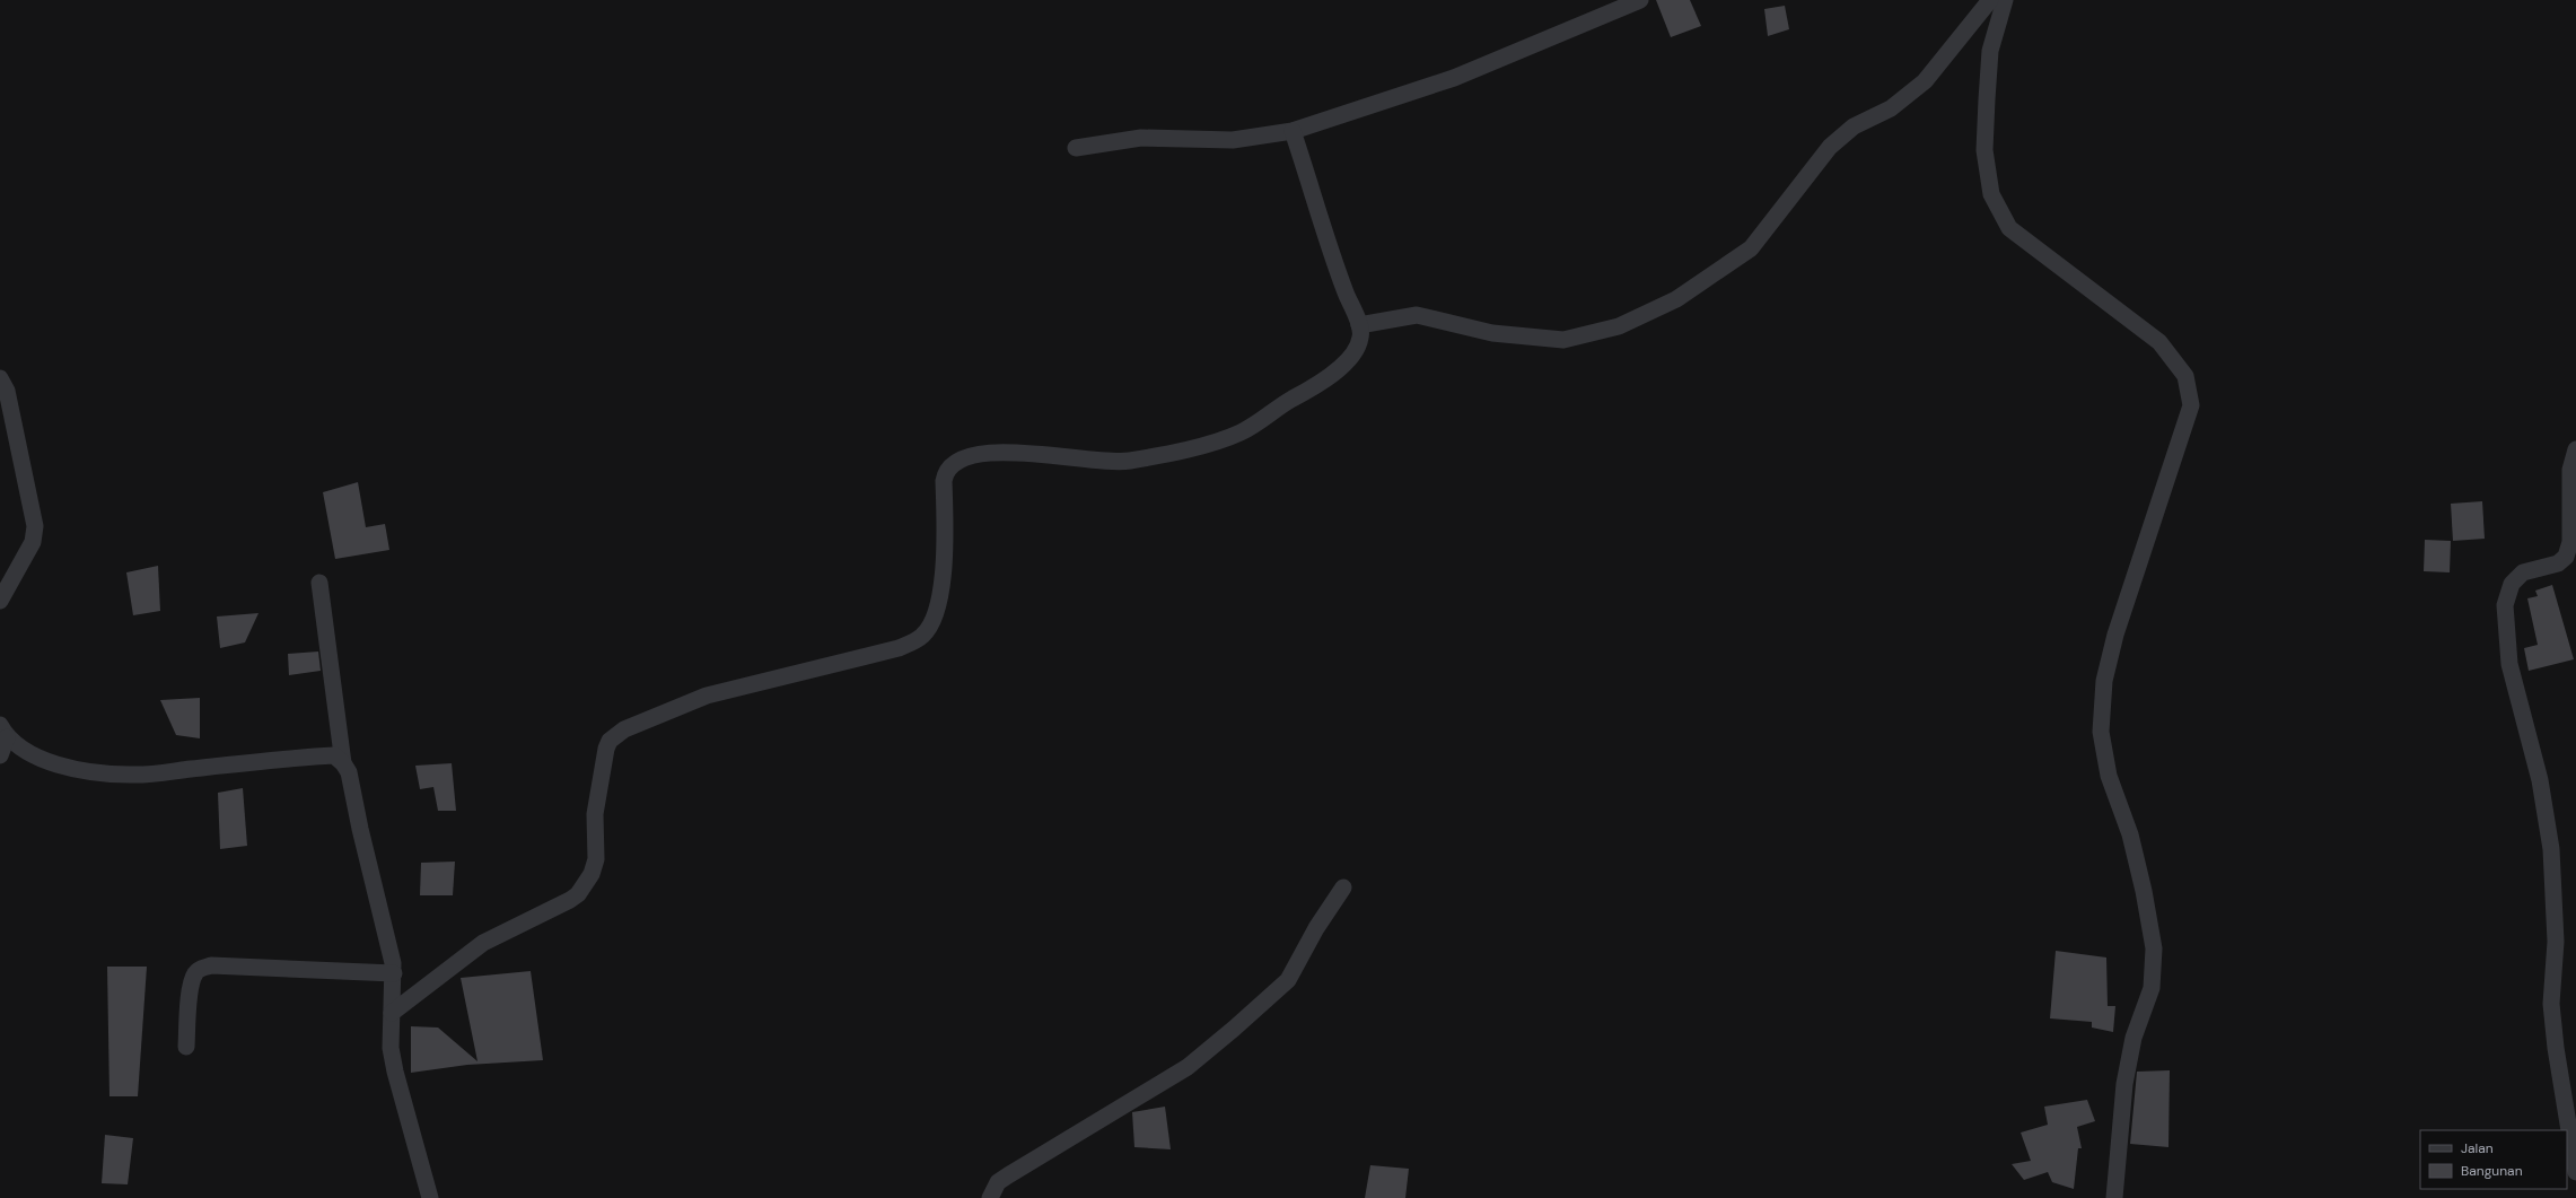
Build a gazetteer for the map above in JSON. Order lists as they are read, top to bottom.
{
  "legend": ["Jalan", "Bangunan"]
}
